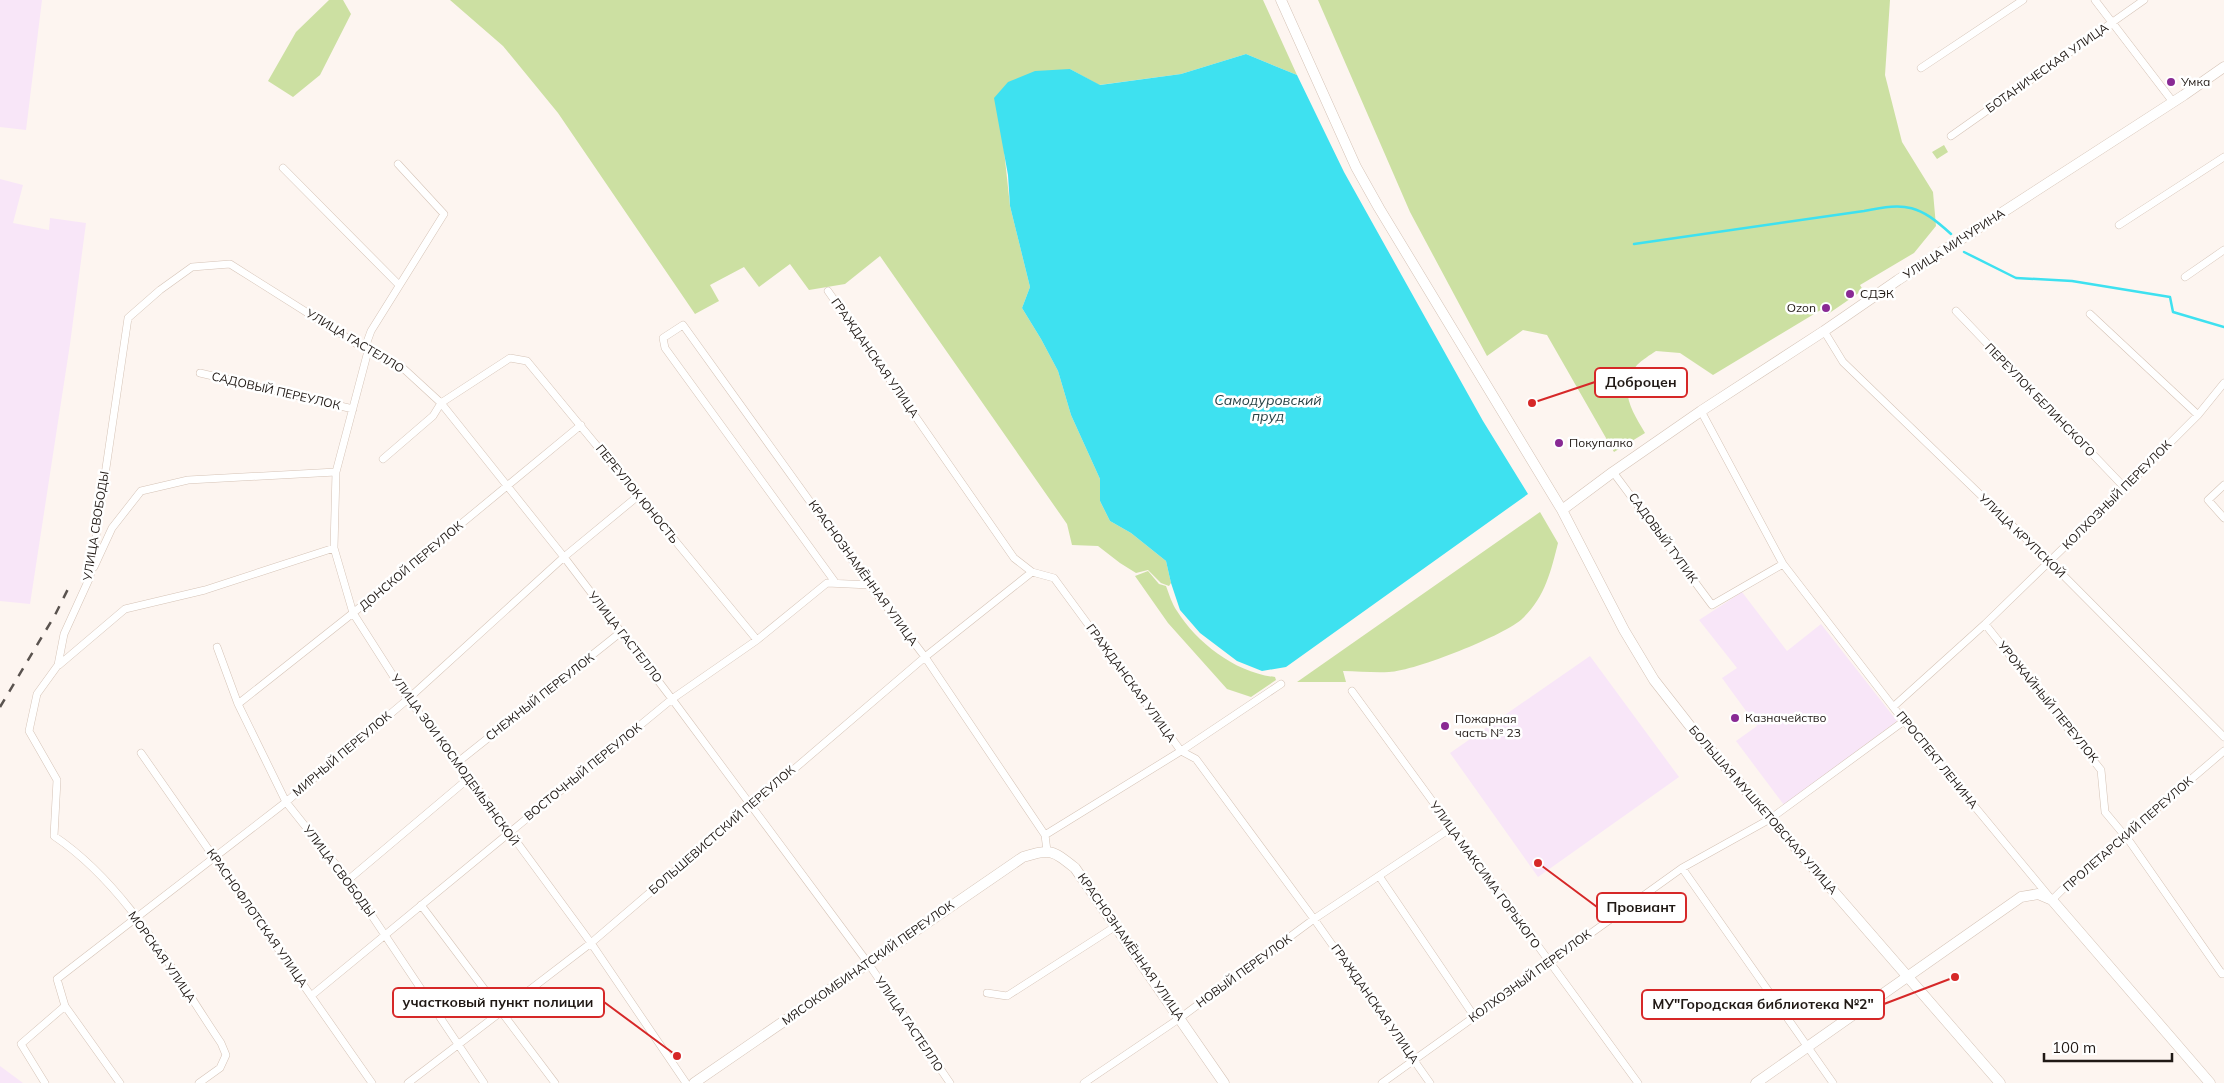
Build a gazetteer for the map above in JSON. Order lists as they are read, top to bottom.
{
  "streets": {
    "main road": [
      "УЛИЦА МИЧУРИНА",
      "КРАСНОЗНАМЁННАЯ УЛИЦА",
      "ПРОСПЕКТ ЛЕНИНА",
      "БОЛЬШАЯ МУШКЕТОВСКАЯ УЛИЦА",
      "ПРОЛЕТАРСКИЙ ПЕРЕУЛОК",
      "МЯСОКОМБИНАТСКИЙ ПЕРЕУЛОК"
    ],
    "street": [
      "БОТАНИЧЕСКАЯ УЛИЦА",
      "УЛИЦА ГАСТЕЛЛО",
      "ГРАЖДАНСКАЯ УЛИЦА",
      "САДОВЫЙ ПЕРЕУЛОК",
      "ПЕРЕУЛОК БЕЛИНСКОГО",
      "ПЕРЕУЛОК ЮНОСТЬ",
      "КОЛХОЗНЫЙ ПЕРЕУЛОК",
      "УЛИЦА СВОБОДЫ",
      "УЛИЦА КРУПСКОЙ",
      "САДОВЫЙ ТУПИК",
      "ДОНСКОЙ ПЕРЕУЛОК",
      "СНЕЖНЫЙ ПЕРЕУЛОК",
      "УРОЖАЙНЫЙ ПЕРЕУЛОК",
      "МИРНЫЙ ПЕРЕУЛОК",
      "УЛИЦА ЗОИ КОСМОДЕМЬЯНСКОЙ",
      "ВОСТОЧНЫЙ ПЕРЕУЛОК",
      "БОЛЬШЕВИСТСКИЙ ПЕРЕУЛОК",
      "УЛИЦА МАКСИМА ГОРЬКОГО",
      "КРАСНОФЛОТСКАЯ УЛИЦА",
      "МОРСКАЯ УЛИЦА",
      "НОВЫЙ ПЕРЕУЛОК"
    ]
  },
  "crossings": [
    ["УЛИЦА МИЧУРИНА", "УЛИЦА КРУПСКОЙ"],
    ["УЛИЦА МИЧУРИНА", "САДОВЫЙ ТУПИК"],
    ["УЛИЦА МИЧУРИНА", "ПРОСПЕКТ ЛЕНИНА"],
    ["УЛИЦА МИЧУРИНА", "БОЛЬШАЯ МУШКЕТОВСКАЯ УЛИЦА"],
    ["УЛИЦА ГАСТЕЛЛО", "ПЕРЕУЛОК ЮНОСТЬ"],
    ["УЛИЦА ГАСТЕЛЛО", "УЛИЦА СВОБОДЫ"],
    ["УЛИЦА ГАСТЕЛЛО", "ДОНСКОЙ ПЕРЕУЛОК"],
    ["УЛИЦА ГАСТЕЛЛО", "СНЕЖНЫЙ ПЕРЕУЛОК"],
    ["УЛИЦА ГАСТЕЛЛО", "МИРНЫЙ ПЕРЕУЛОК"],
    ["УЛИЦА ГАСТЕЛЛО", "УЛИЦА ЗОИ КОСМОДЕМЬЯНСКОЙ"],
    ["УЛИЦА ГАСТЕЛЛО", "ВОСТОЧНЫЙ ПЕРЕУЛОК"],
    ["УЛИЦА ГАСТЕЛЛО", "БОЛЬШЕВИСТСКИЙ ПЕРЕУЛОК"],
    ["УЛИЦА ГАСТЕЛЛО", "МЯСОКОМБИНАТСКИЙ ПЕРЕУЛОК"],
    ["ГРАЖДАНСКАЯ УЛИЦА", "КОЛХОЗНЫЙ ПЕРЕУЛОК"],
    ["ГРАЖДАНСКАЯ УЛИЦА", "БОЛЬШЕВИСТСКИЙ ПЕРЕУЛОК"],
    ["ГРАЖДАНСКАЯ УЛИЦА", "НОВЫЙ ПЕРЕУЛОК"],
    ["САДОВЫЙ ПЕРЕУЛОК", "УЛИЦА ЗОИ КОСМОДЕМЬЯНСКОЙ"],
    ["ПЕРЕУЛОК БЕЛИНСКОГО", "КОЛХОЗНЫЙ ПЕРЕУЛОК"],
    ["ПЕРЕУЛОК ЮНОСТЬ", "ДОНСКОЙ ПЕРЕУЛОК"],
    ["ПЕРЕУЛОК ЮНОСТЬ", "МИРНЫЙ ПЕРЕУЛОК"],
    ["ПЕРЕУЛОК ЮНОСТЬ", "ВОСТОЧНЫЙ ПЕРЕУЛОК"],
    ["КОЛХОЗНЫЙ ПЕРЕУЛОК", "УЛИЦА КРУПСКОЙ"],
    ["КОЛХОЗНЫЙ ПЕРЕУЛОК", "УРОЖАЙНЫЙ ПЕРЕУЛОК"],
    ["КОЛХОЗНЫЙ ПЕРЕУЛОК", "ПРОСПЕКТ ЛЕНИНА"],
    ["КОЛХОЗНЫЙ ПЕРЕУЛОК", "БОЛЬШАЯ МУШКЕТОВСКАЯ УЛИЦА"],
    ["КОЛХОЗНЫЙ ПЕРЕУЛОК", "УЛИЦА МАКСИМА ГОРЬКОГО"],
    ["УЛИЦА СВОБОДЫ", "ДОНСКОЙ ПЕРЕУЛОК"],
    ["УЛИЦА СВОБОДЫ", "МИРНЫЙ ПЕРЕУЛОК"],
    ["УЛИЦА СВОБОДЫ", "ВОСТОЧНЫЙ ПЕРЕУЛОК"],
    ["УЛИЦА СВОБОДЫ", "БОЛЬШЕВИСТСКИЙ ПЕРЕУЛОК"],
    ["УЛИЦА СВОБОДЫ", "МОРСКАЯ УЛИЦА"],
    ["САДОВЫЙ ТУПИК", "ПРОСПЕКТ ЛЕНИНА"],
    ["ДОНСКОЙ ПЕРЕУЛОК", "УЛИЦА ЗОИ КОСМОДЕМЬЯНСКОЙ"],
    ["КРАСНОЗНАМЁННАЯ УЛИЦА", "ВОСТОЧНЫЙ ПЕРЕУЛОК"],
    ["КРАСНОЗНАМЁННАЯ УЛИЦА", "БОЛЬШЕВИСТСКИЙ ПЕРЕУЛОК"],
    ["КРАСНОЗНАМЁННАЯ УЛИЦА", "МЯСОКОМБИНАТСКИЙ ПЕРЕУЛОК"],
    ["КРАСНОЗНАМЁННАЯ УЛИЦА", "НОВЫЙ ПЕРЕУЛОК"],
    ["СНЕЖНЫЙ ПЕРЕУЛОК", "УЛИЦА ЗОИ КОСМОДЕМЬЯНСКОЙ"],
    ["УРОЖАЙНЫЙ ПЕРЕУЛОК", "ПРОЛЕТАРСКИЙ ПЕРЕУЛОК"],
    ["МИРНЫЙ ПЕРЕУЛОК", "УЛИЦА ЗОИ КОСМОДЕМЬЯНСКОЙ"],
    ["МИРНЫЙ ПЕРЕУЛОК", "КРАСНОФЛОТСКАЯ УЛИЦА"],
    ["МИРНЫЙ ПЕРЕУЛОК", "МОРСКАЯ УЛИЦА"],
    ["УЛИЦА ЗОИ КОСМОДЕМЬЯНСКОЙ", "ВОСТОЧНЫЙ ПЕРЕУЛОК"],
    ["УЛИЦА ЗОИ КОСМОДЕМЬЯНСКОЙ", "БОЛЬШЕВИСТСКИЙ ПЕРЕУЛОК"],
    ["ПРОСПЕКТ ЛЕНИНА", "ПРОЛЕТАРСКИЙ ПЕРЕУЛОК"],
    ["ВОСТОЧНЫЙ ПЕРЕУЛОК", "КРАСНОФЛОТСКАЯ УЛИЦА"],
    ["БОЛЬШАЯ МУШКЕТОВСКАЯ УЛИЦА", "ПРОЛЕТАРСКИЙ ПЕРЕУЛОК"],
    ["УЛИЦА МАКСИМА ГОРЬКОГО", "НОВЫЙ ПЕРЕУЛОК"]
  ],
  "water": ["Самодуровский пруд"],
  "places": [
    "Умка",
    "СДЭК",
    "Ozon",
    "Доброцен",
    "Покупалко",
    "Казначейство",
    "Пожарная часть № 23",
    "Провиант",
    "МУ\"Городская библиотека №2\"",
    "участковый пункт полиции"
  ],
  "scale_bar": "100 m"
}
